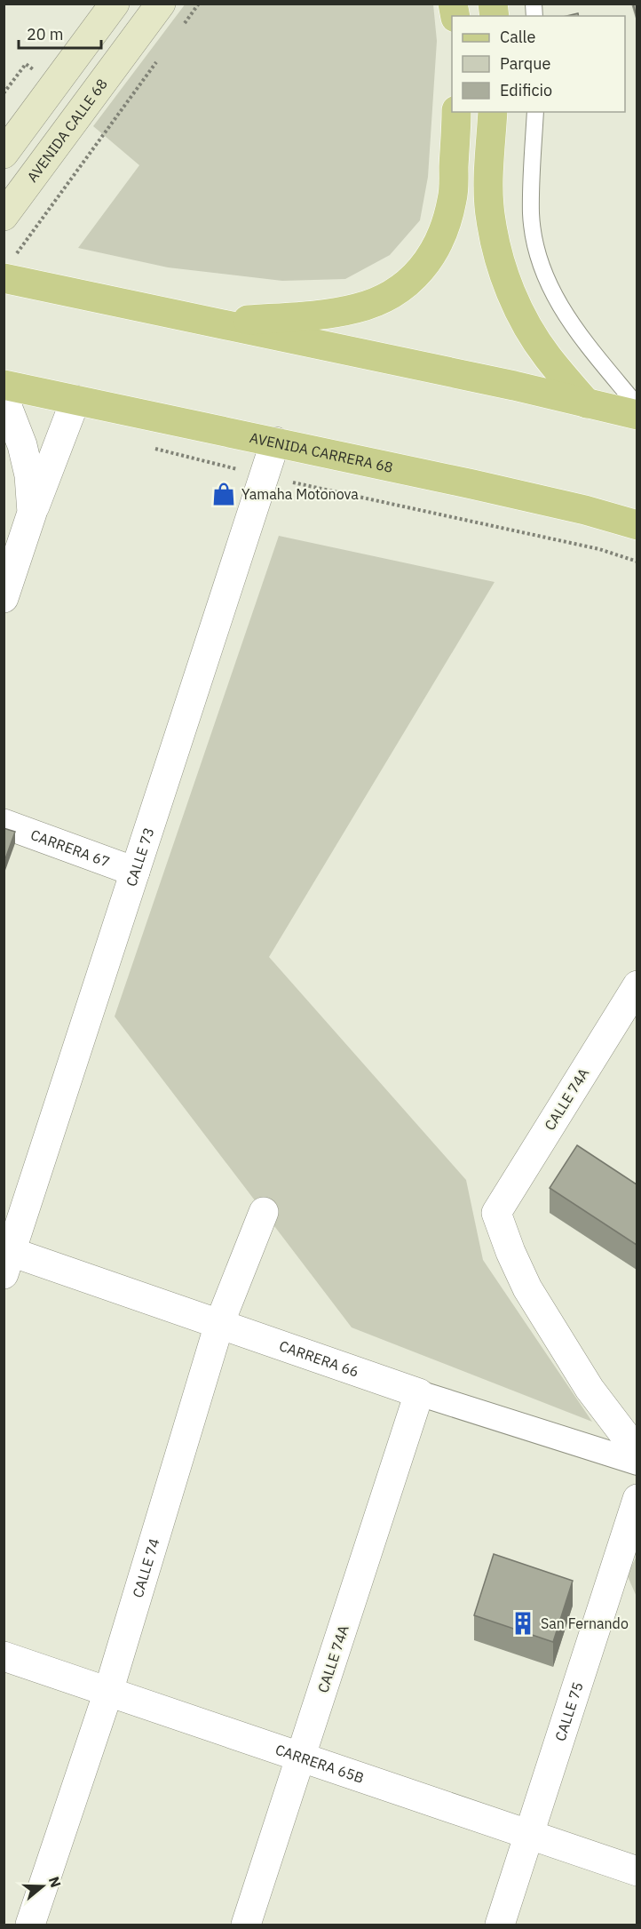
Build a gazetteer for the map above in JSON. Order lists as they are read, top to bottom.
{
  "streets": {
    "main road": ["AVENIDA CALLE 68", "AVENIDA CARRERA 68"],
    "street": [
      "CARRERA 67",
      "CALLE 73",
      "CALLE 74A",
      "CARRERA 66",
      "CALLE 74",
      "CALLE 75",
      "CARRERA 65B"
    ]
  },
  "crossings": [
    ["AVENIDA CARRERA 68", "CALLE 73"],
    ["CARRERA 67", "CALLE 73"],
    ["CALLE 73", "CARRERA 66"],
    ["CALLE 74A", "CARRERA 66"],
    ["CALLE 74A", "CARRERA 65B"],
    ["CARRERA 66", "CALLE 74"],
    ["CALLE 74", "CARRERA 65B"],
    ["CALLE 75", "CARRERA 65B"]
  ],
  "places": {
    "shop": ["Yamaha Motonova"],
    "building": ["San Fernando"]
  },
  "legend": ["Calle", "Parque", "Edificio"],
  "scale_bar": "20 m",
  "north": "right"
}
